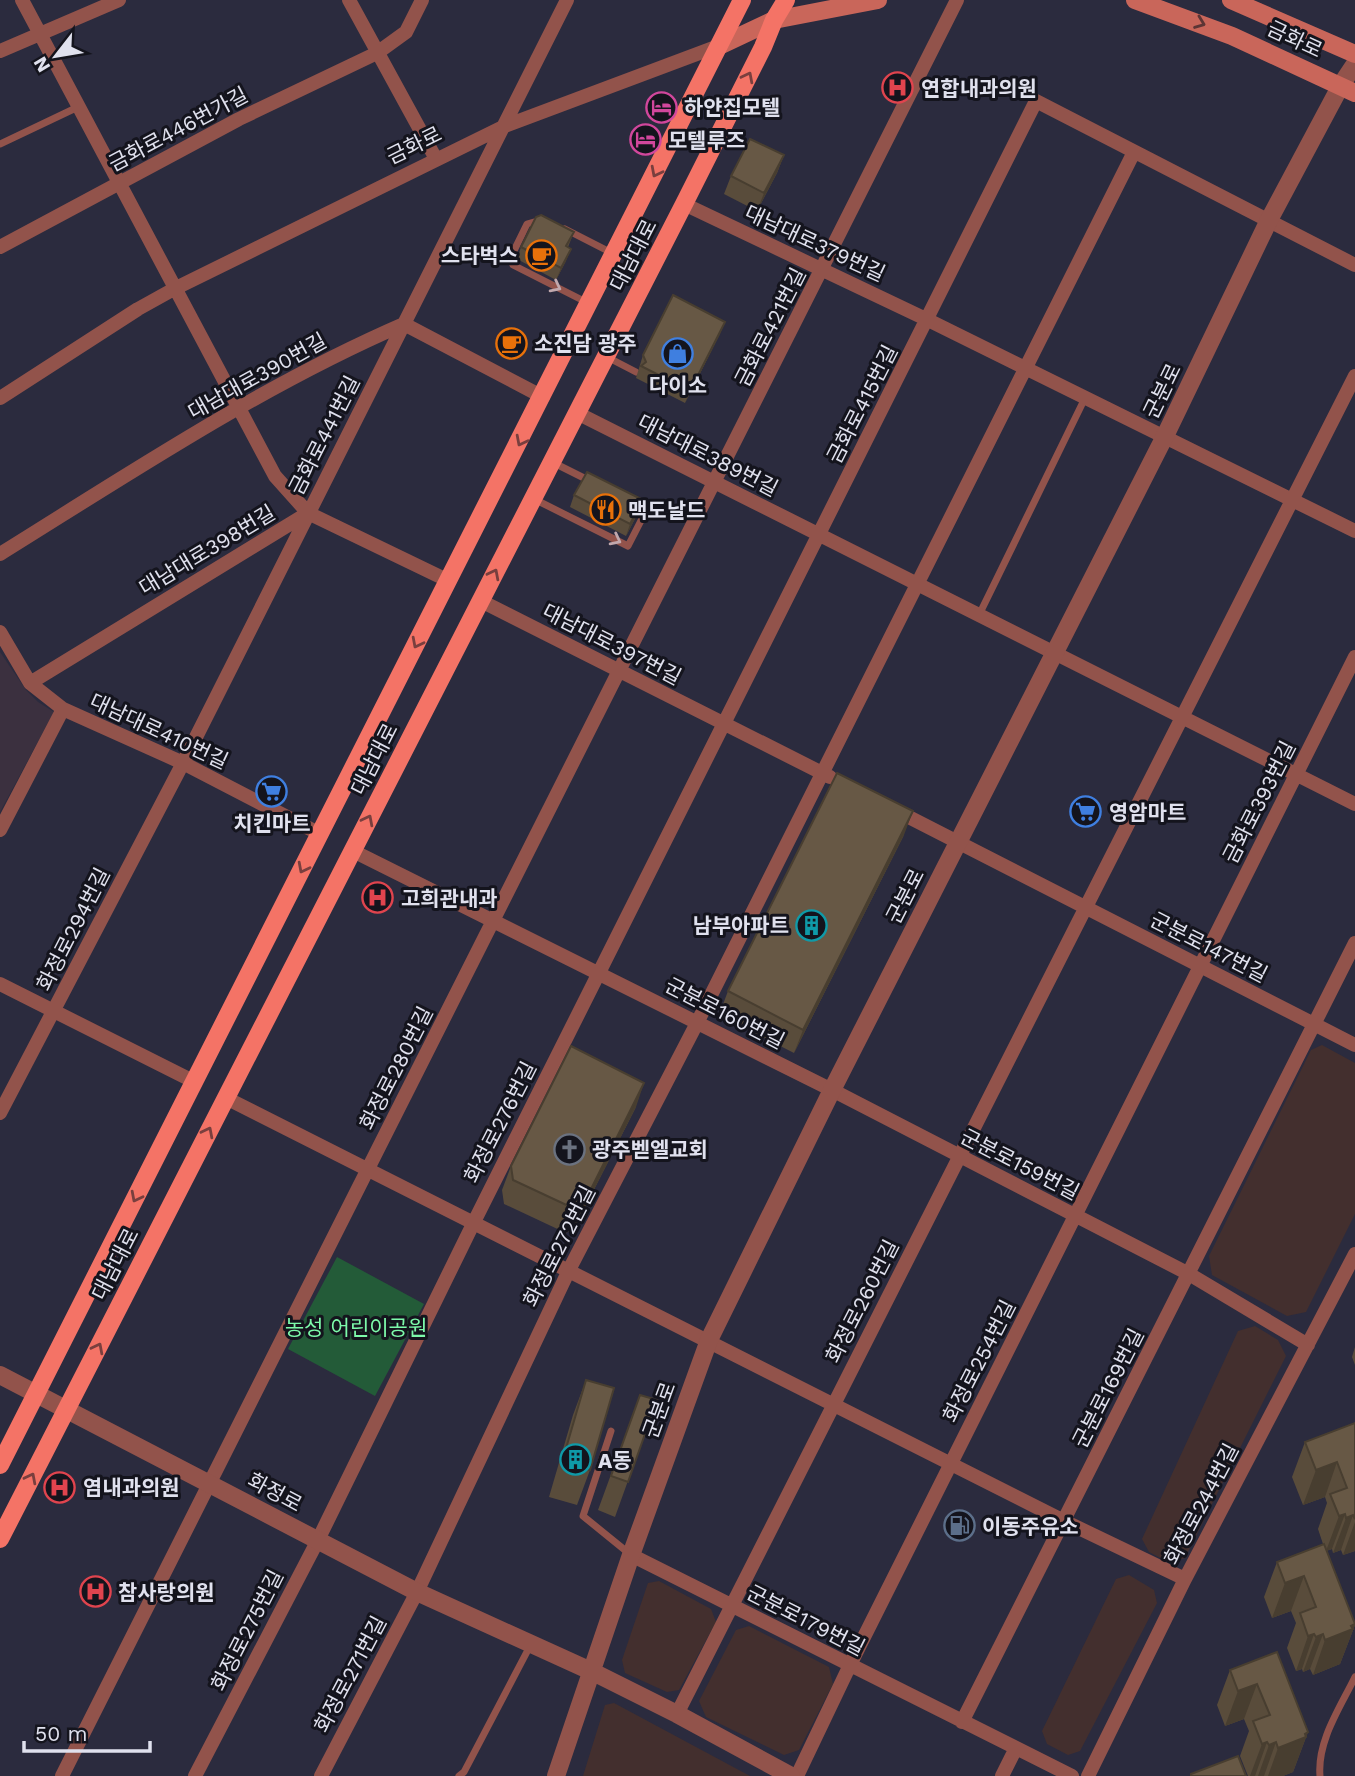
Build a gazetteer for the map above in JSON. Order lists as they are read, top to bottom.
{
  "streets": {
    "main road": ["금화로", "대남대로"],
    "street": [
      "금화로446번가길",
      "대남대로379번길",
      "금화로421번길",
      "대남대로390번길",
      "군분로",
      "금화로415번길",
      "금화로441번길",
      "대남대로389번길",
      "대남대로398번길",
      "대남대로397번길",
      "대남대로410번길",
      "금화로393번길",
      "화정로294번길",
      "군분로147번길",
      "군분로160번길",
      "화정로280번길",
      "화정로276번길",
      "군분로159번길",
      "화정로272번길",
      "화정로260번길",
      "화정로254번길",
      "군분로169번길",
      "화정로",
      "화정로244번길",
      "군분로179번길",
      "화정로275번길",
      "화정로271번길"
    ]
  },
  "crossings": [
    ["금화로", "대남대로"],
    ["금화로", "군분로"],
    ["금화로", "금화로441번길"],
    ["대남대로379번길", "대남대로"],
    ["대남대로379번길", "금화로421번길"],
    ["대남대로379번길", "군분로"],
    ["대남대로379번길", "금화로415번길"],
    ["대남대로379번길", "화정로272번길"],
    ["대남대로", "대남대로389번길"],
    ["대남대로", "대남대로398번길"],
    ["대남대로", "대남대로397번길"],
    ["대남대로", "대남대로410번길"],
    ["대남대로", "군분로160번길"],
    ["대남대로", "화정로"],
    ["금화로421번길", "대남대로389번길"],
    ["금화로421번길", "대남대로397번길"],
    ["금화로421번길", "화정로280번길"],
    ["대남대로390번길", "금화로441번길"],
    ["군분로", "대남대로389번길"],
    ["군분로", "군분로147번길"],
    ["군분로", "군분로160번길"],
    ["군분로", "군분로159번길"],
    ["군분로", "화정로"],
    ["군분로", "군분로179번길"],
    ["금화로415번길", "대남대로389번길"],
    ["금화로415번길", "대남대로397번길"],
    ["금화로415번길", "화정로276번길"],
    ["금화로415번길", "화정로272번길"],
    ["금화로441번길", "대남대로398번길"],
    ["금화로441번길", "대남대로410번길"],
    ["금화로441번길", "화정로294번길"],
    ["대남대로389번길", "금화로393번길"],
    ["대남대로389번길", "화정로272번길"],
    ["대남대로397번길", "화정로280번길"],
    ["대남대로397번길", "화정로276번길"],
    ["대남대로397번길", "화정로272번길"],
    ["대남대로410번길", "화정로294번길"],
    ["금화로393번길", "군분로147번길"],
    ["금화로393번길", "화정로254번길"],
    ["군분로147번길", "화정로260번길"],
    ["군분로147번길", "화정로254번길"],
    ["군분로160번길", "화정로280번길"],
    ["군분로160번길", "화정로276번길"],
    ["군분로160번길", "군분로159번길"],
    ["군분로160번길", "화정로272번길"],
    ["화정로280번길", "화정로"],
    ["화정로276번길", "화정로"],
    ["화정로276번길", "화정로275번길"],
    ["군분로159번길", "화정로260번길"],
    ["군분로159번길", "화정로254번길"],
    ["군분로159번길", "군분로169번길"],
    ["군분로159번길", "화정로244번길"],
    ["화정로272번길", "화정로"],
    ["화정로272번길", "화정로271번길"],
    ["화정로260번길", "화정로"],
    ["화정로260번길", "군분로179번길"],
    ["화정로254번길", "군분로179번길"],
    ["화정로", "화정로275번길"],
    ["화정로", "화정로271번길"]
  ],
  "parks": ["농성 어린이공원"],
  "places": {
    "hospital": [
      "연합내과의원",
      "고희관내과",
      "염내과의원",
      "참사랑의원"
    ],
    "hotel": ["하얀집모텔", "모텔루즈"],
    "cafe": ["스타벅스", "소진담 광주"],
    "shop": ["다이소"],
    "restaurant": ["맥도날드"],
    "supermarket": ["치킨마트", "영암마트"],
    "building": ["남부아파트", "A동"],
    "church": ["광주벧엘교회"],
    "fuel station": ["이동주유소"]
  },
  "scale_bar": "50 m",
  "north": "bottom left"
}
